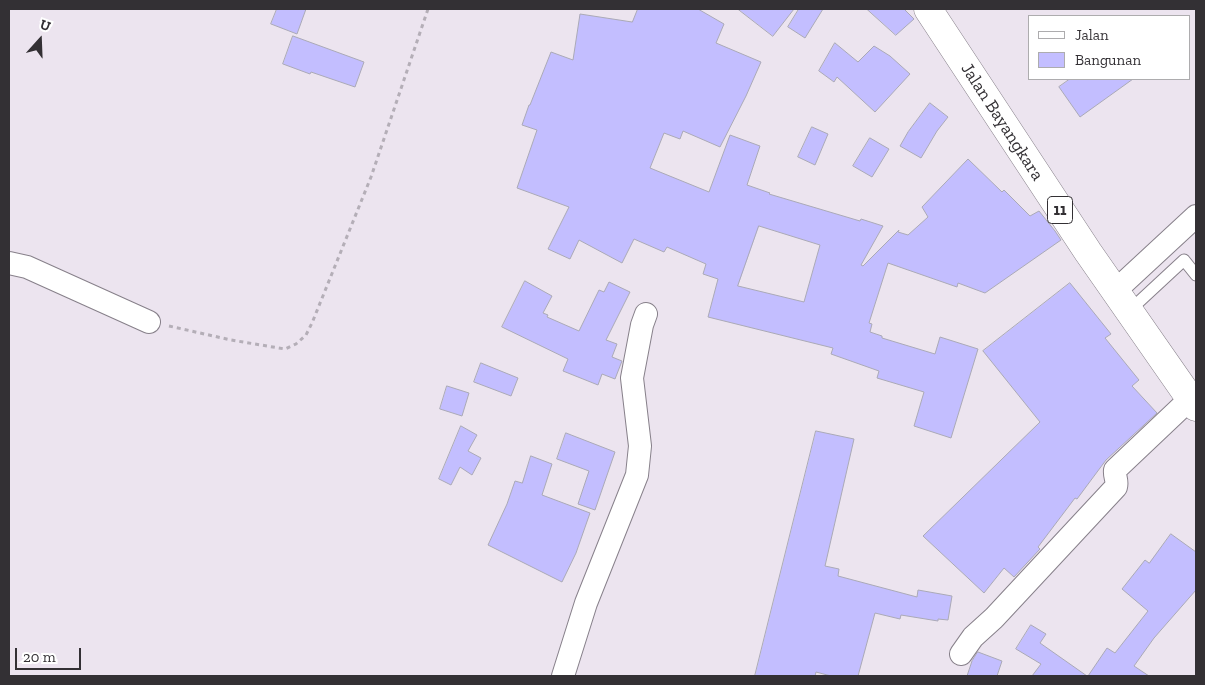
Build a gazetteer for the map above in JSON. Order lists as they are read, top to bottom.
{
  "streets": {
    "highway": ["Jalan Bayangkara", "11"]
  },
  "legend": ["Jalan", "Bangunan"],
  "scale_bar": "20 m",
  "north": "top"
}
